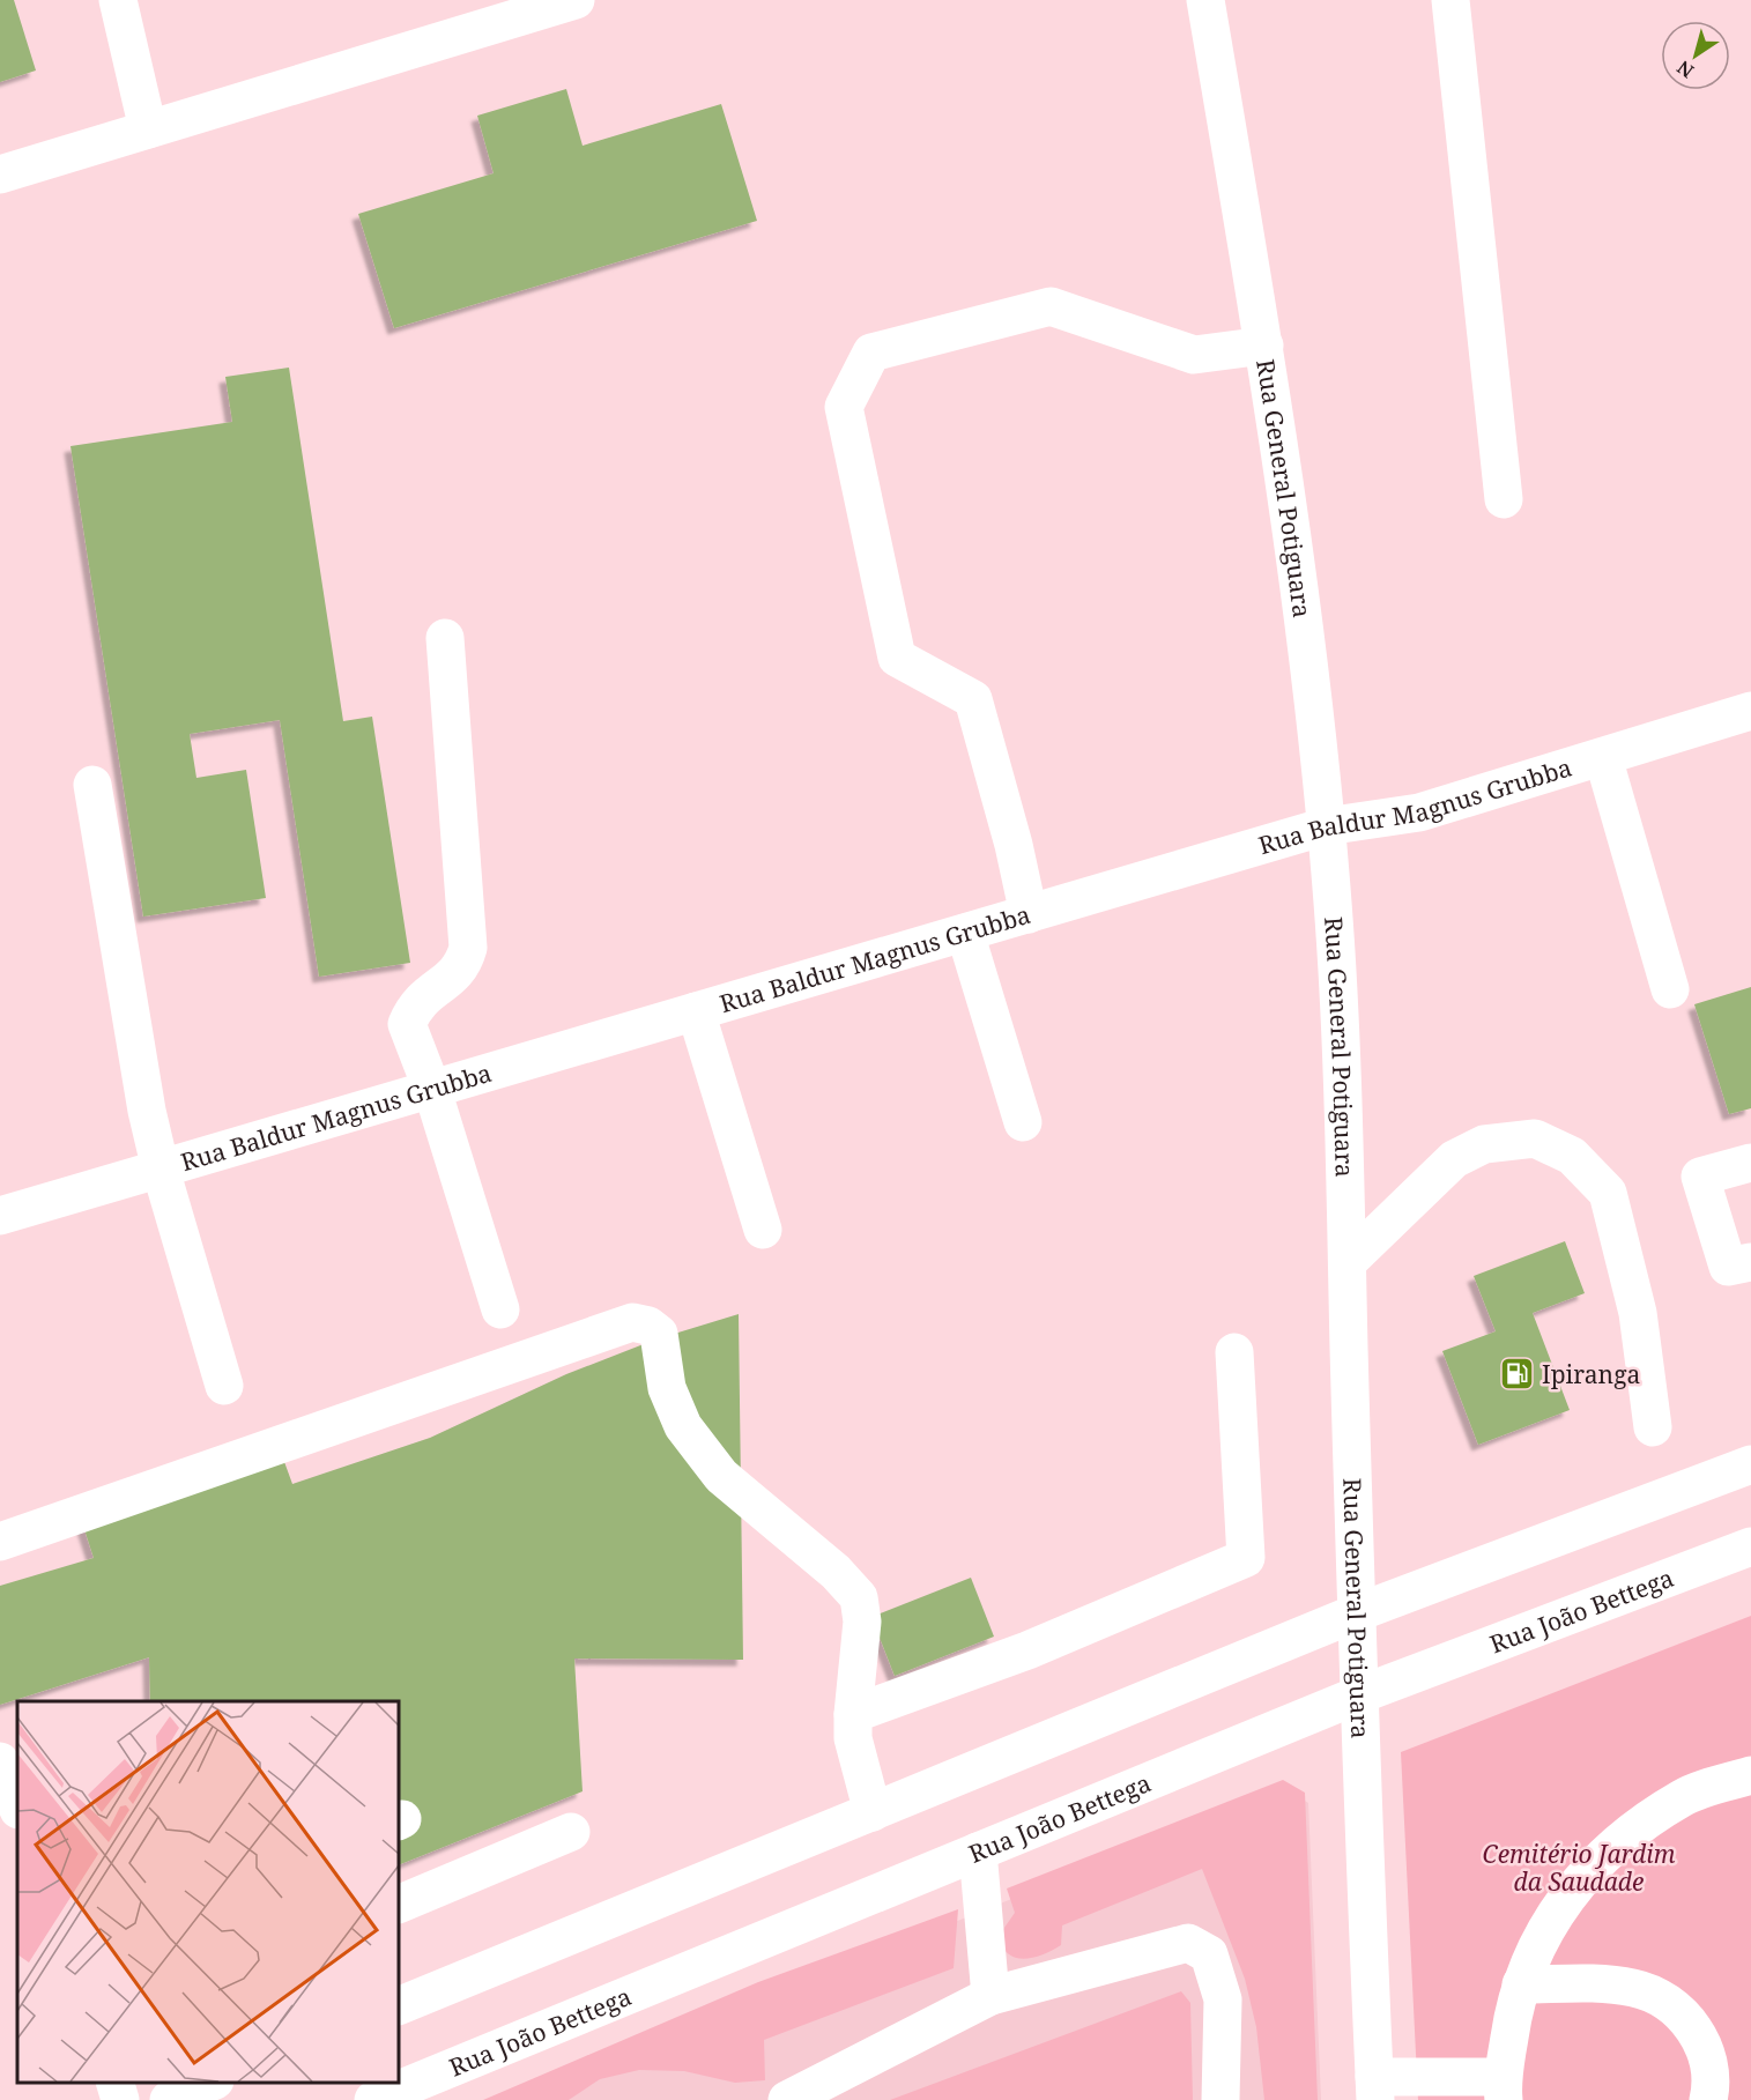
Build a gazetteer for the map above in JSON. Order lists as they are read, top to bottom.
{
  "streets": {
    "main road": ["Rua General Potiguara", "Rua Baldur Magnus Grubba", "Rua João Bettega"]
  },
  "crossings": [
    ["Rua General Potiguara", "Rua Baldur Magnus Grubba"],
    ["Rua General Potiguara", "Rua João Bettega"]
  ],
  "parks": ["Cemitério Jardim da Saudade"],
  "places": {
    "fuel station": ["Ipiranga"]
  },
  "north": "bottom left"
}
